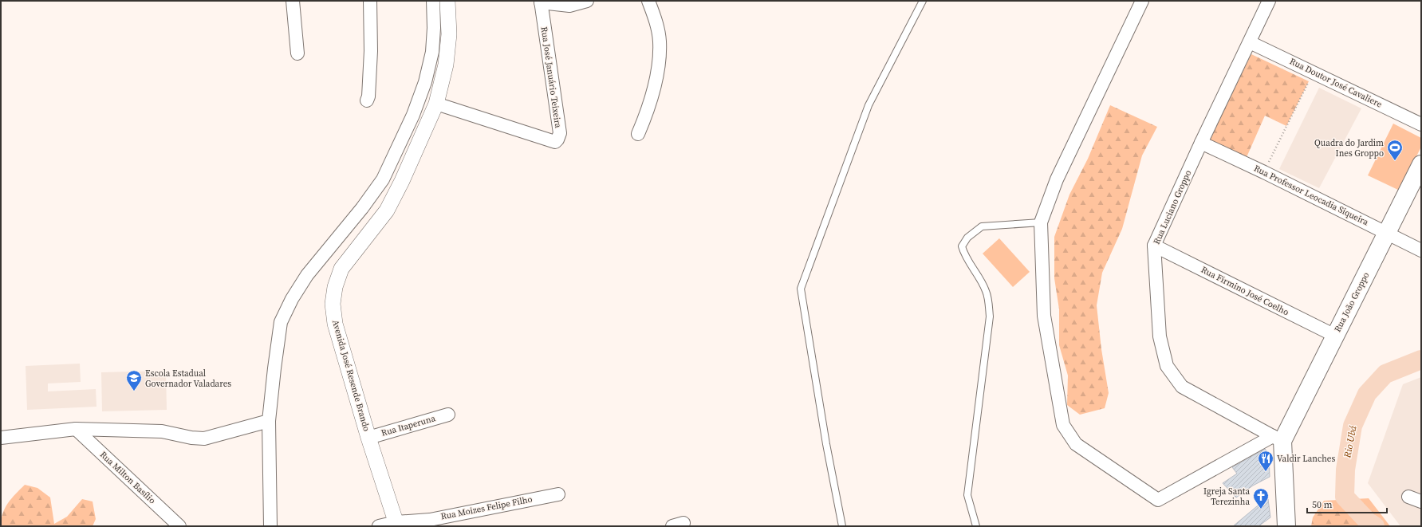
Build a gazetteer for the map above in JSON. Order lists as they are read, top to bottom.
{
  "streets": {
    "main road": ["Rua João Groppo"],
    "street": [
      "Rua José Januário Teixeira",
      "Rua Doutor José Cavaliere",
      "Rua Professor Leocadia Siqueira",
      "Rua Luciano Groppo",
      "Rua Firmino José Coelho",
      "Avenida José Resende Brando",
      "Rua Itaperuna",
      "Rua Milton Basílio",
      "Rua Moizes Felipe Filho"
    ]
  },
  "crossings": [
    ["Rua José Januário Teixeira", "Avenida José Resende Brando"],
    ["Rua Doutor José Cavaliere", "Rua Luciano Groppo"],
    ["Rua Professor Leocadia Siqueira", "Rua Luciano Groppo"],
    ["Rua Professor Leocadia Siqueira", "Rua João Groppo"],
    ["Rua Luciano Groppo", "Rua Firmino José Coelho"],
    ["Rua Luciano Groppo", "Rua João Groppo"],
    ["Rua Firmino José Coelho", "Rua João Groppo"],
    ["Avenida José Resende Brando", "Rua Itaperuna"],
    ["Avenida José Resende Brando", "Rua Moizes Felipe Filho"]
  ],
  "water": ["Rio Ubá"],
  "places": {
    "sports": ["Quadra do Jardim Ines Groppo"],
    "school or university": ["Escola Estadual Governador Valadares"],
    "restaurant": ["Valdir Lanches"],
    "church": ["Igreja Santa Terezinha"]
  },
  "scale_bar": "50 m"
}
